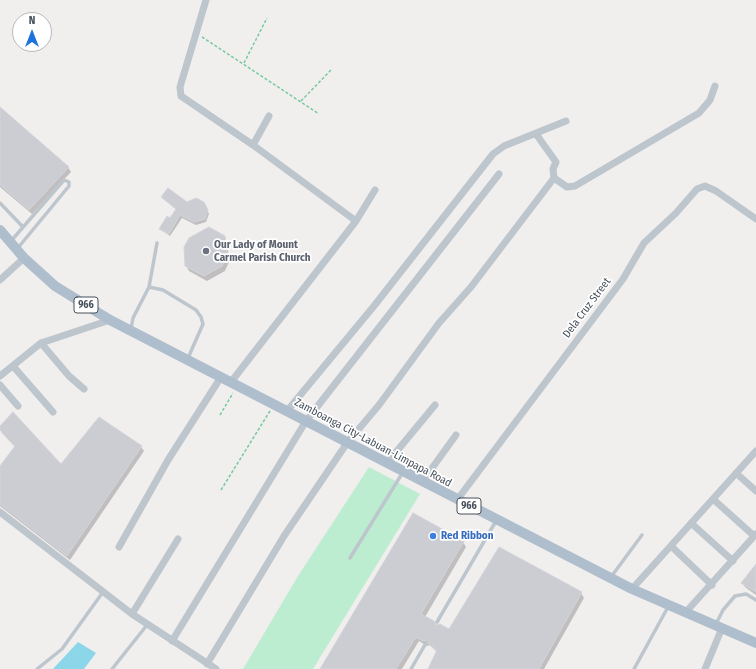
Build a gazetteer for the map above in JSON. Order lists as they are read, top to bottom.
{
  "streets": {
    "main road": ["966", "Zamboanga City-Labuan-Limpapa Road"],
    "street": ["Dela Cruz Street"]
  },
  "crossings": [
    ["Dela Cruz Street", "Zamboanga City-Labuan-Limpapa Road"]
  ],
  "places": ["Our Lady of Mount Carmel Parish Church", "Red Ribbon"],
  "north": "top"
}
